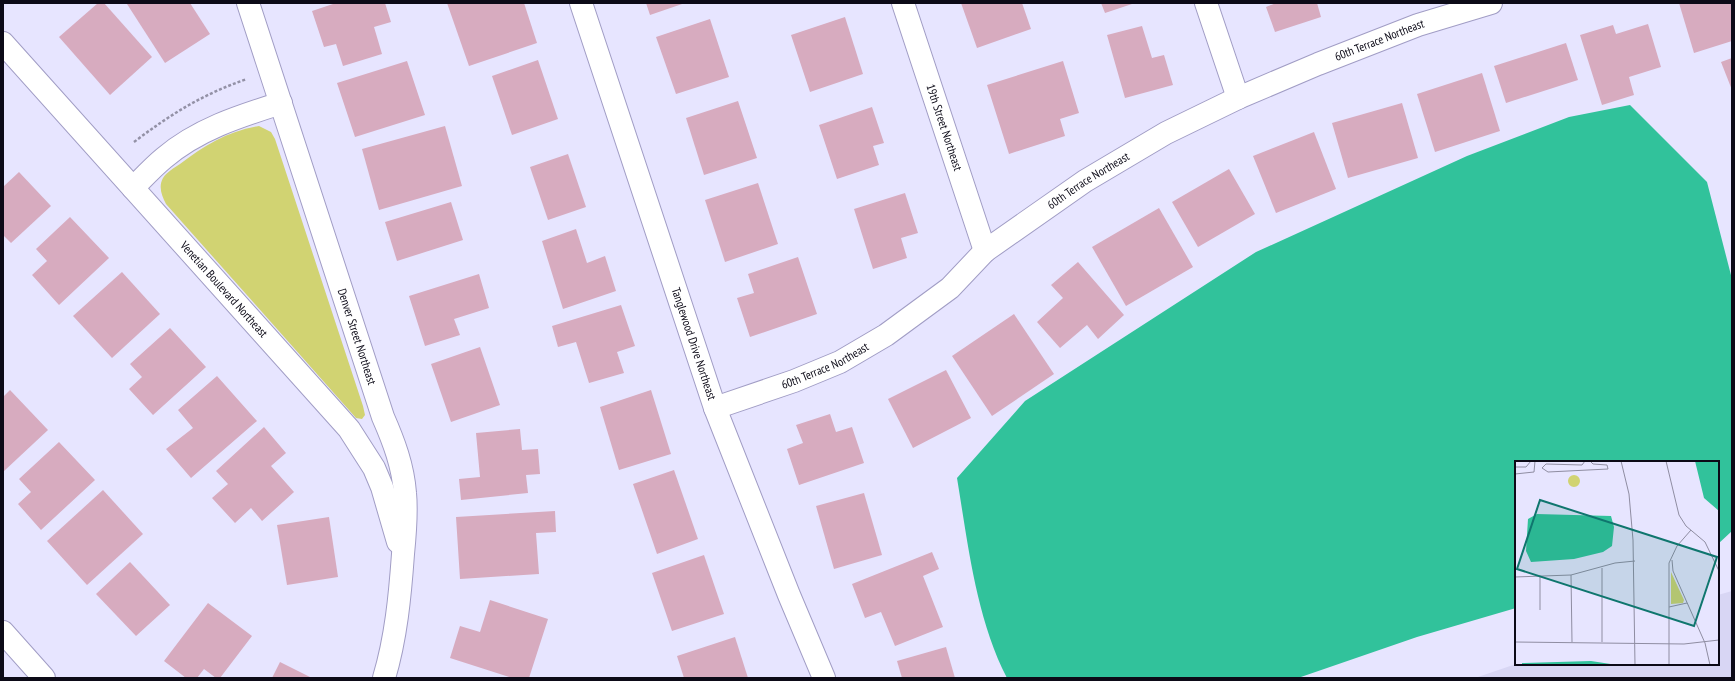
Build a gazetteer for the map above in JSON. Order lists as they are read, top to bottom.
{
  "streets": {
    "street": [
      "60th Terrace Northeast",
      "19th Street Northeast",
      "Venetian Boulevard Northeast",
      "Denver Street Northeast",
      "Tanglewood Drive Northeast"
    ]
  },
  "crossings": [
    ["60th Terrace Northeast", "19th Street Northeast"],
    ["60th Terrace Northeast", "Tanglewood Drive Northeast"],
    ["Venetian Boulevard Northeast", "Denver Street Northeast"]
  ]
}
